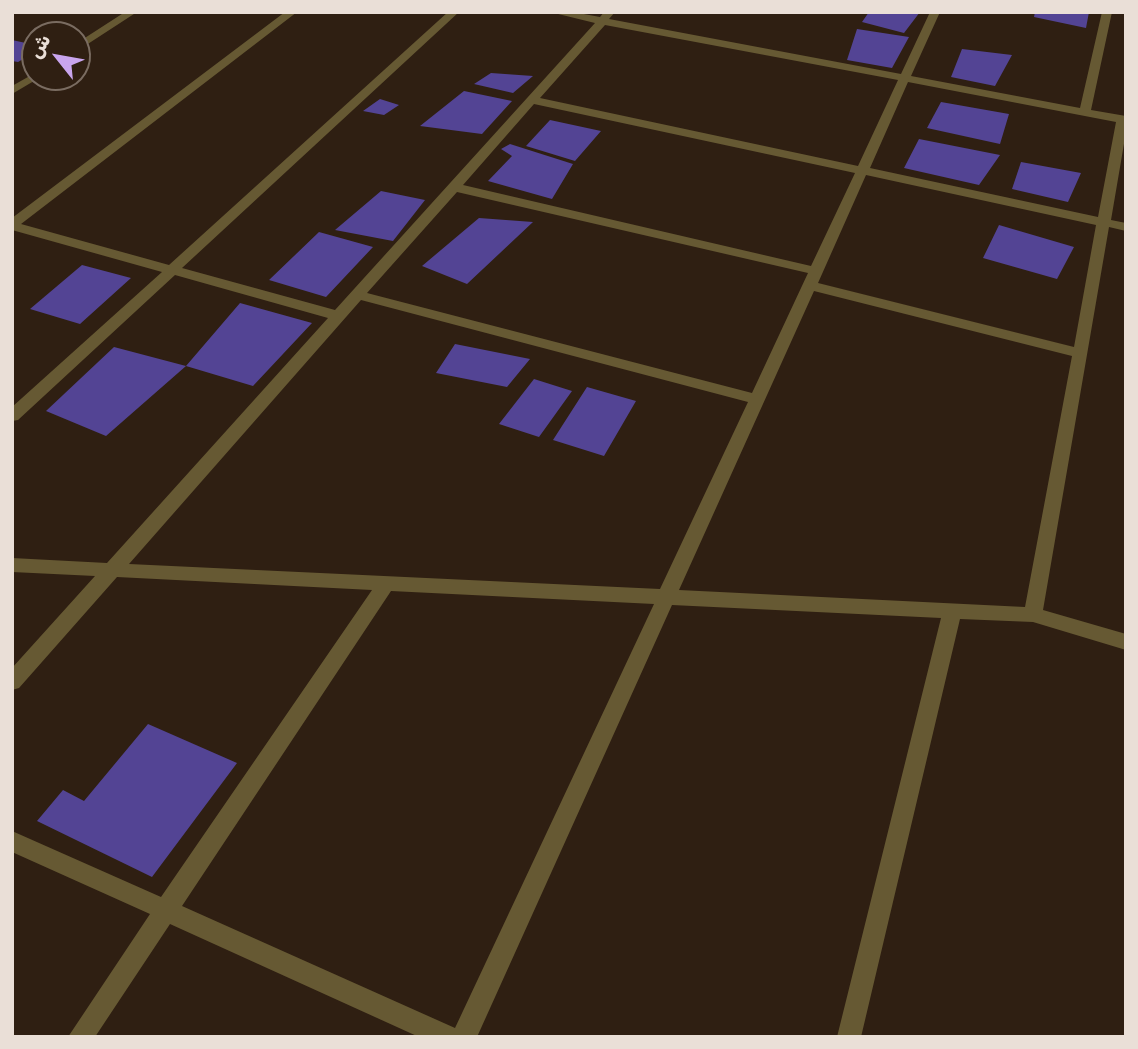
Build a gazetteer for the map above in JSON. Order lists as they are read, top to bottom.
{
  "north": "top left"
}
